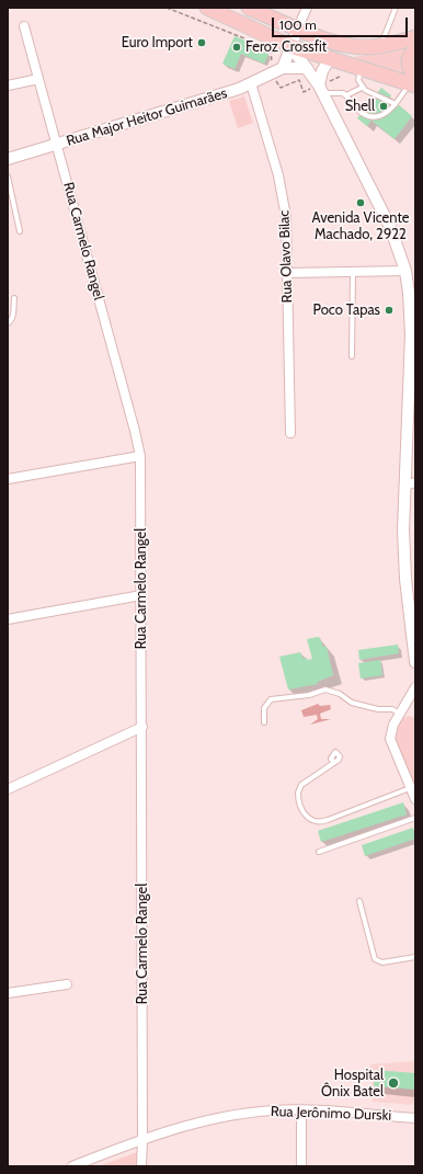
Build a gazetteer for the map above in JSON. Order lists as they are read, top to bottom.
{
  "streets": {
    "street": [
      "Rua Major Heitor Guimarães",
      "Rua Carmelo Rangel",
      "Rua Olavo Bilac",
      "Rua Jerônimo Durski"
    ]
  },
  "crossings": [
    ["Rua Major Heitor Guimarães", "Rua Carmelo Rangel"],
    ["Rua Major Heitor Guimarães", "Rua Olavo Bilac"],
    ["Rua Carmelo Rangel", "Rua Jerônimo Durski"]
  ],
  "places": [
    "Euro Import",
    "Feroz Crossfit",
    "Shell",
    "Avenida Vicente Machado, 2922",
    "Poco Tapas",
    "Hospital Ônix Batel"
  ],
  "scale_bar": "100 m"
}
